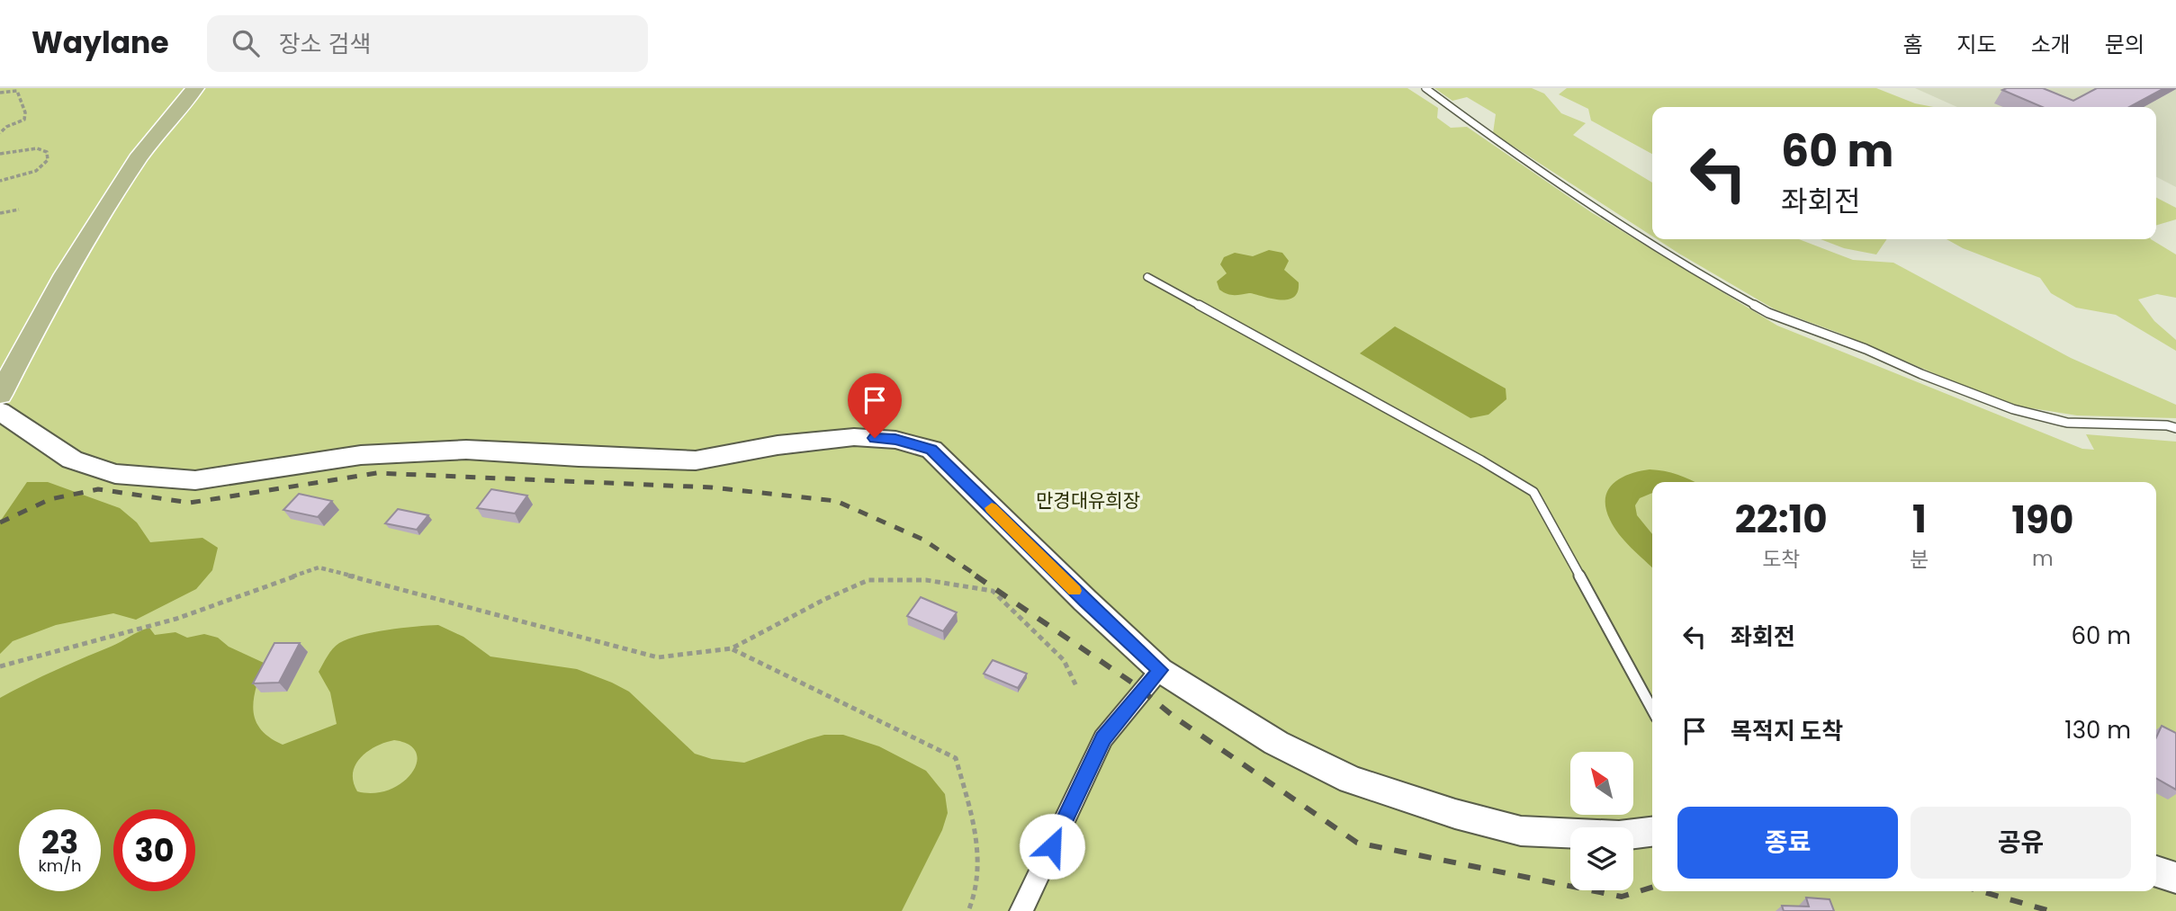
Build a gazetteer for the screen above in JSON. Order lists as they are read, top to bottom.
{
  "parks": ["만경대유희장"],
  "north": "top left",
  "page": {
    "header": "Waylane",
    "search": "장소 검색",
    "nav": [
      "홈",
      "지도",
      "소개",
      "문의"
    ],
    "turn": ["60 m", "좌회전"],
    "eta": [
      "22:10",
      "도착",
      "1",
      "분",
      "190",
      "m"
    ],
    "list": [
      {
        "name": "좌회전",
        "value": "60 m"
      },
      {
        "name": "목적지 도착",
        "value": "130 m"
      }
    ],
    "buttons": ["종료", "공유"],
    "speed": "23 km/h",
    "limit": "30"
  }
}
